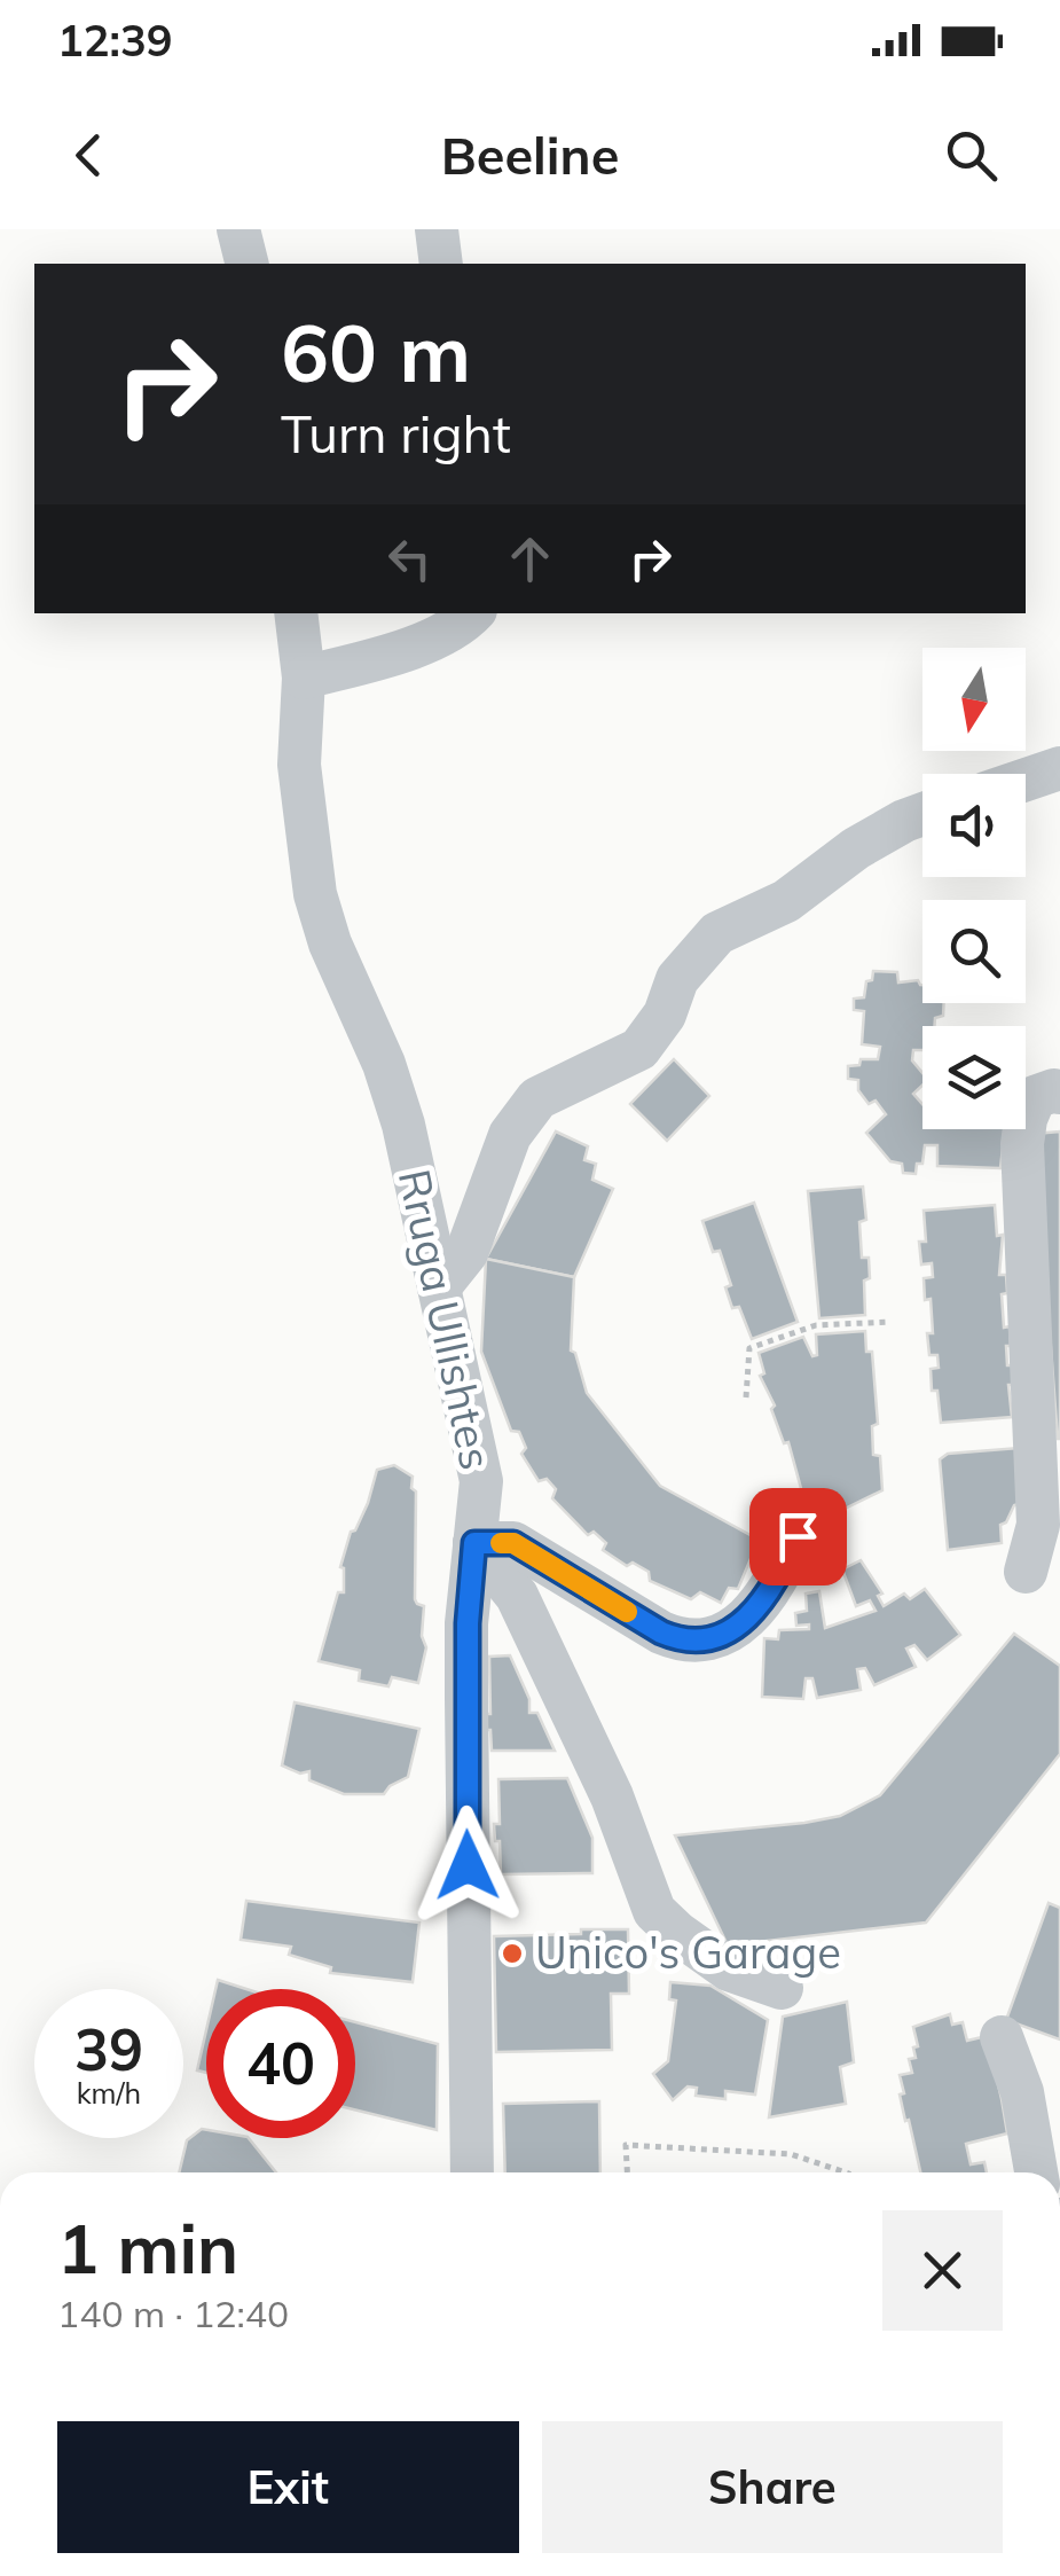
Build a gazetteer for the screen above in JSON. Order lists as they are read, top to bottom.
{
  "streets": {
    "street": ["Rruga Ullishtes"]
  },
  "places": ["Unico's Garage"],
  "north": "bottom",
  "page": {
    "status": "12:39",
    "header": "Beeline",
    "turn": ["60 m", "Turn right"],
    "speed": "39 km/h",
    "limit": "40",
    "heading": ["1 min", "140 m · 12:40"],
    "buttons": ["Exit", "Share"]
  }
}
